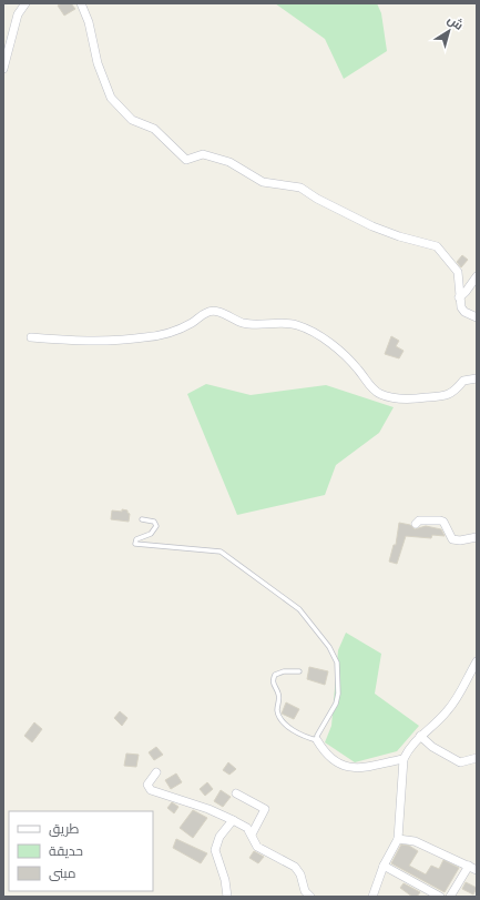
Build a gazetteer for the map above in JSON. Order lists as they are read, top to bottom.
{
  "legend": ["طريق", "حديقة", "مبنى"],
  "north": "top right"
}
